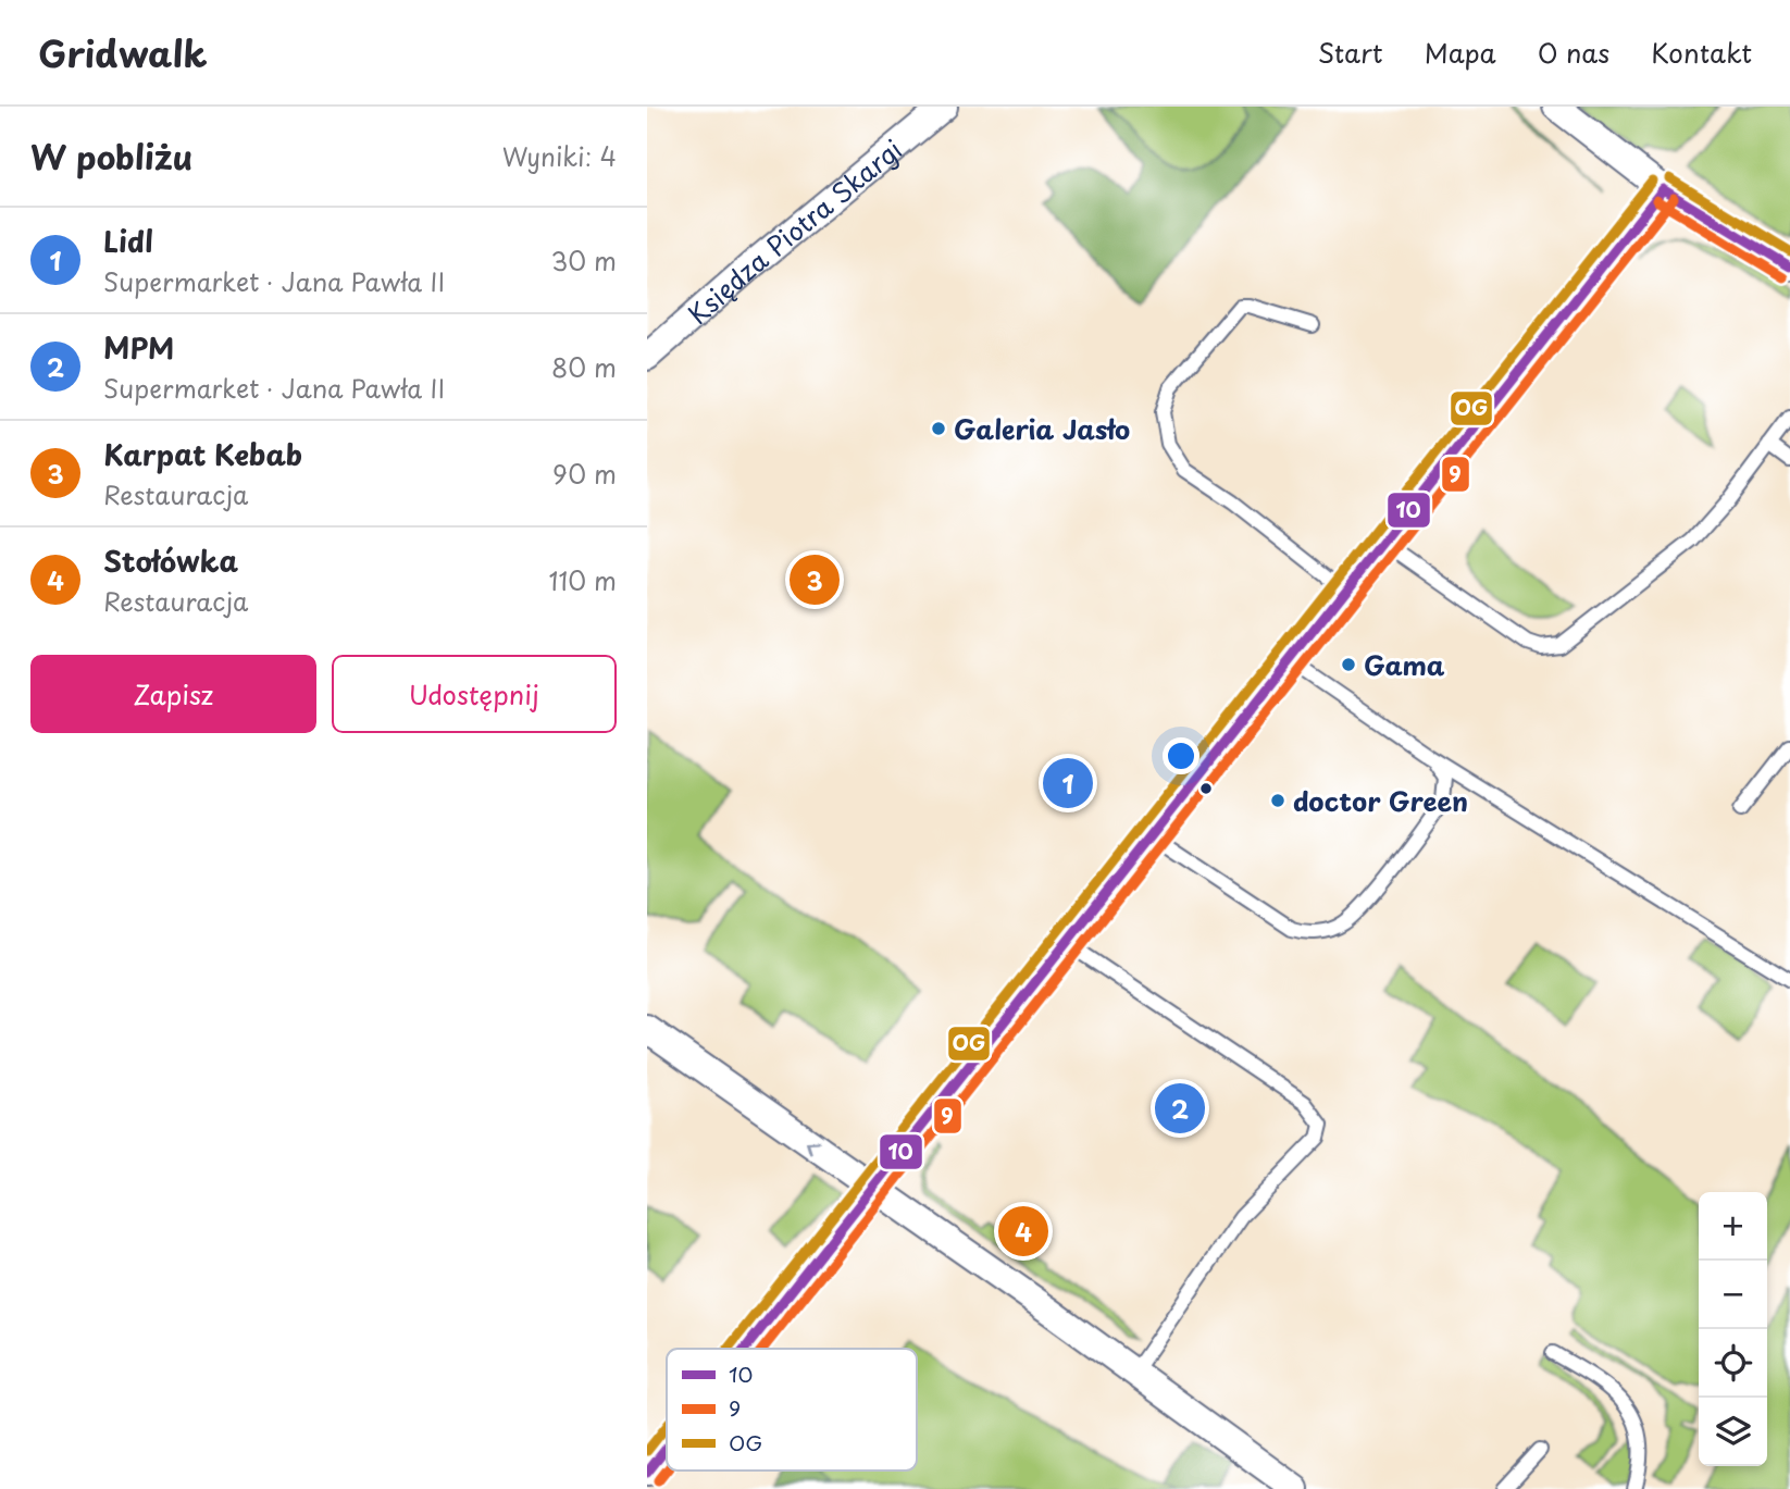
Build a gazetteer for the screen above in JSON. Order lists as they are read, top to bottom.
{
  "streets": {
    "street": ["Księdza Piotra Skargi"]
  },
  "places": ["Galeria Jasło", "Gama", "doctor Green"],
  "lines": ["transit line OG", "transit line 10", "transit line 9"],
  "legend": ["10", "9", "OG"],
  "page": {
    "header": "Gridwalk",
    "nav": [
      "Start",
      "Mapa",
      "O nas",
      "Kontakt"
    ],
    "heading": ["W pobliżu", "Wyniki: 4"],
    "list": [
      {
        "mark": "1",
        "name": "Lidl",
        "note": "Supermarket · Jana Pawła II",
        "value": "30 m"
      },
      {
        "mark": "2",
        "name": "MPM",
        "note": "Supermarket · Jana Pawła II",
        "value": "80 m"
      },
      {
        "mark": "3",
        "name": "Karpat Kebab",
        "note": "Restauracja",
        "value": "90 m"
      },
      {
        "mark": "4",
        "name": "Stołówka",
        "note": "Restauracja",
        "value": "110 m"
      }
    ],
    "pins": [
      "3",
      "1",
      "2",
      "4"
    ],
    "buttons": ["Zapisz", "Udostępnij"],
    "map_buttons": ["+", "−"]
  }
}
